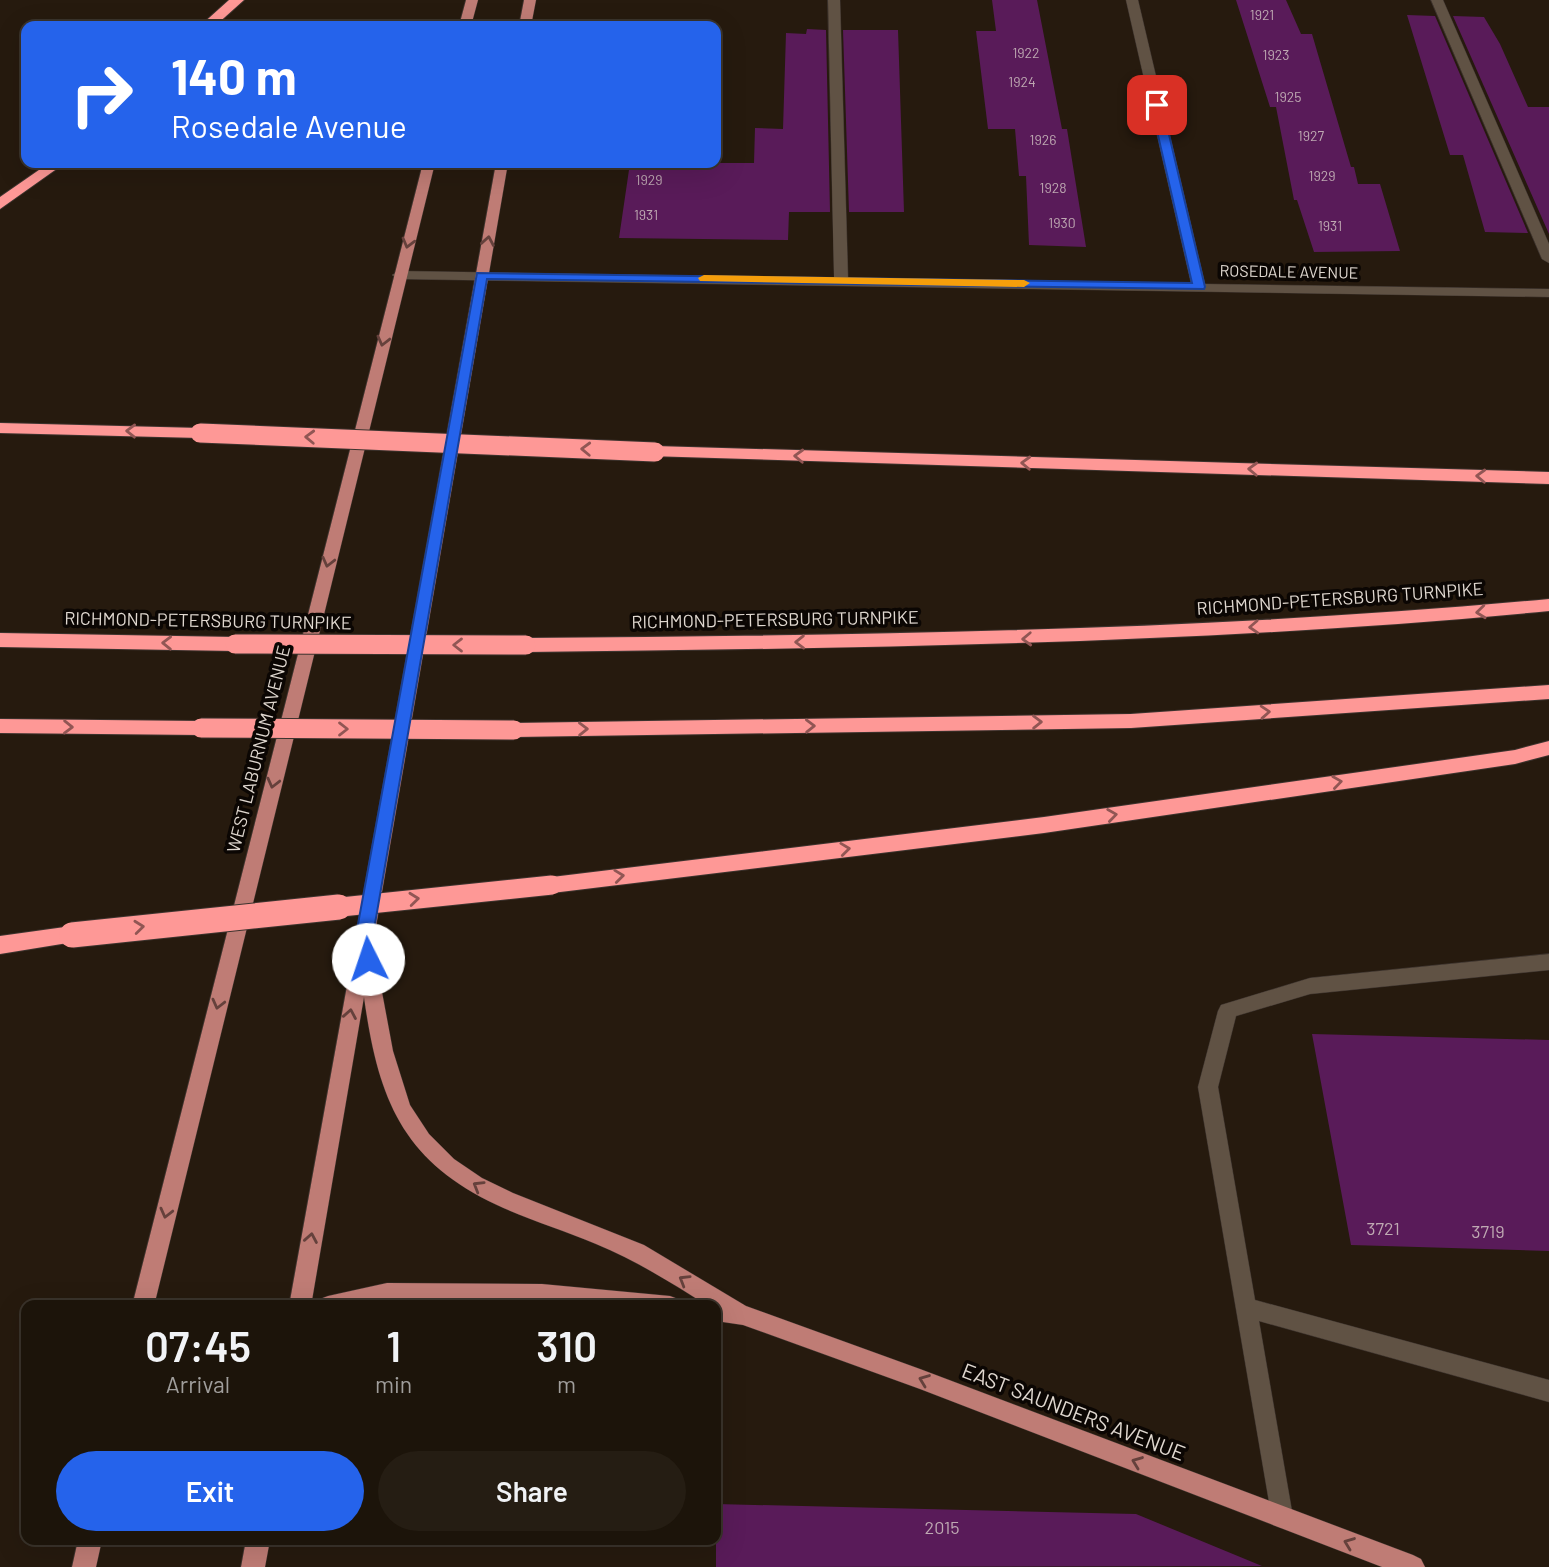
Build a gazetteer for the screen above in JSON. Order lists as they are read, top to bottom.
{
  "streets": {
    "highway": ["RICHMOND-PETERSBURG TURNPIKE"],
    "main road": ["WEST LABURNUM AVENUE", "EAST SAUNDERS AVENUE"],
    "street": ["ROSEDALE AVENUE"]
  },
  "crossings": [
    ["ROSEDALE AVENUE", "WEST LABURNUM AVENUE"]
  ],
  "one_way": ["EAST SAUNDERS AVENUE"],
  "house_numbers": [
    "1921",
    "1922",
    "1923",
    "1924",
    "1925",
    "1927",
    "1926",
    "1929",
    "1929",
    "1928",
    "1931",
    "1930",
    "1931",
    "3721",
    "3719",
    "2015"
  ],
  "page": {
    "turn": ["140 m", "Rosedale Avenue"],
    "eta": [
      "07:45",
      "Arrival",
      "1",
      "min",
      "310",
      "m"
    ],
    "buttons": ["Exit", "Share"]
  }
}
